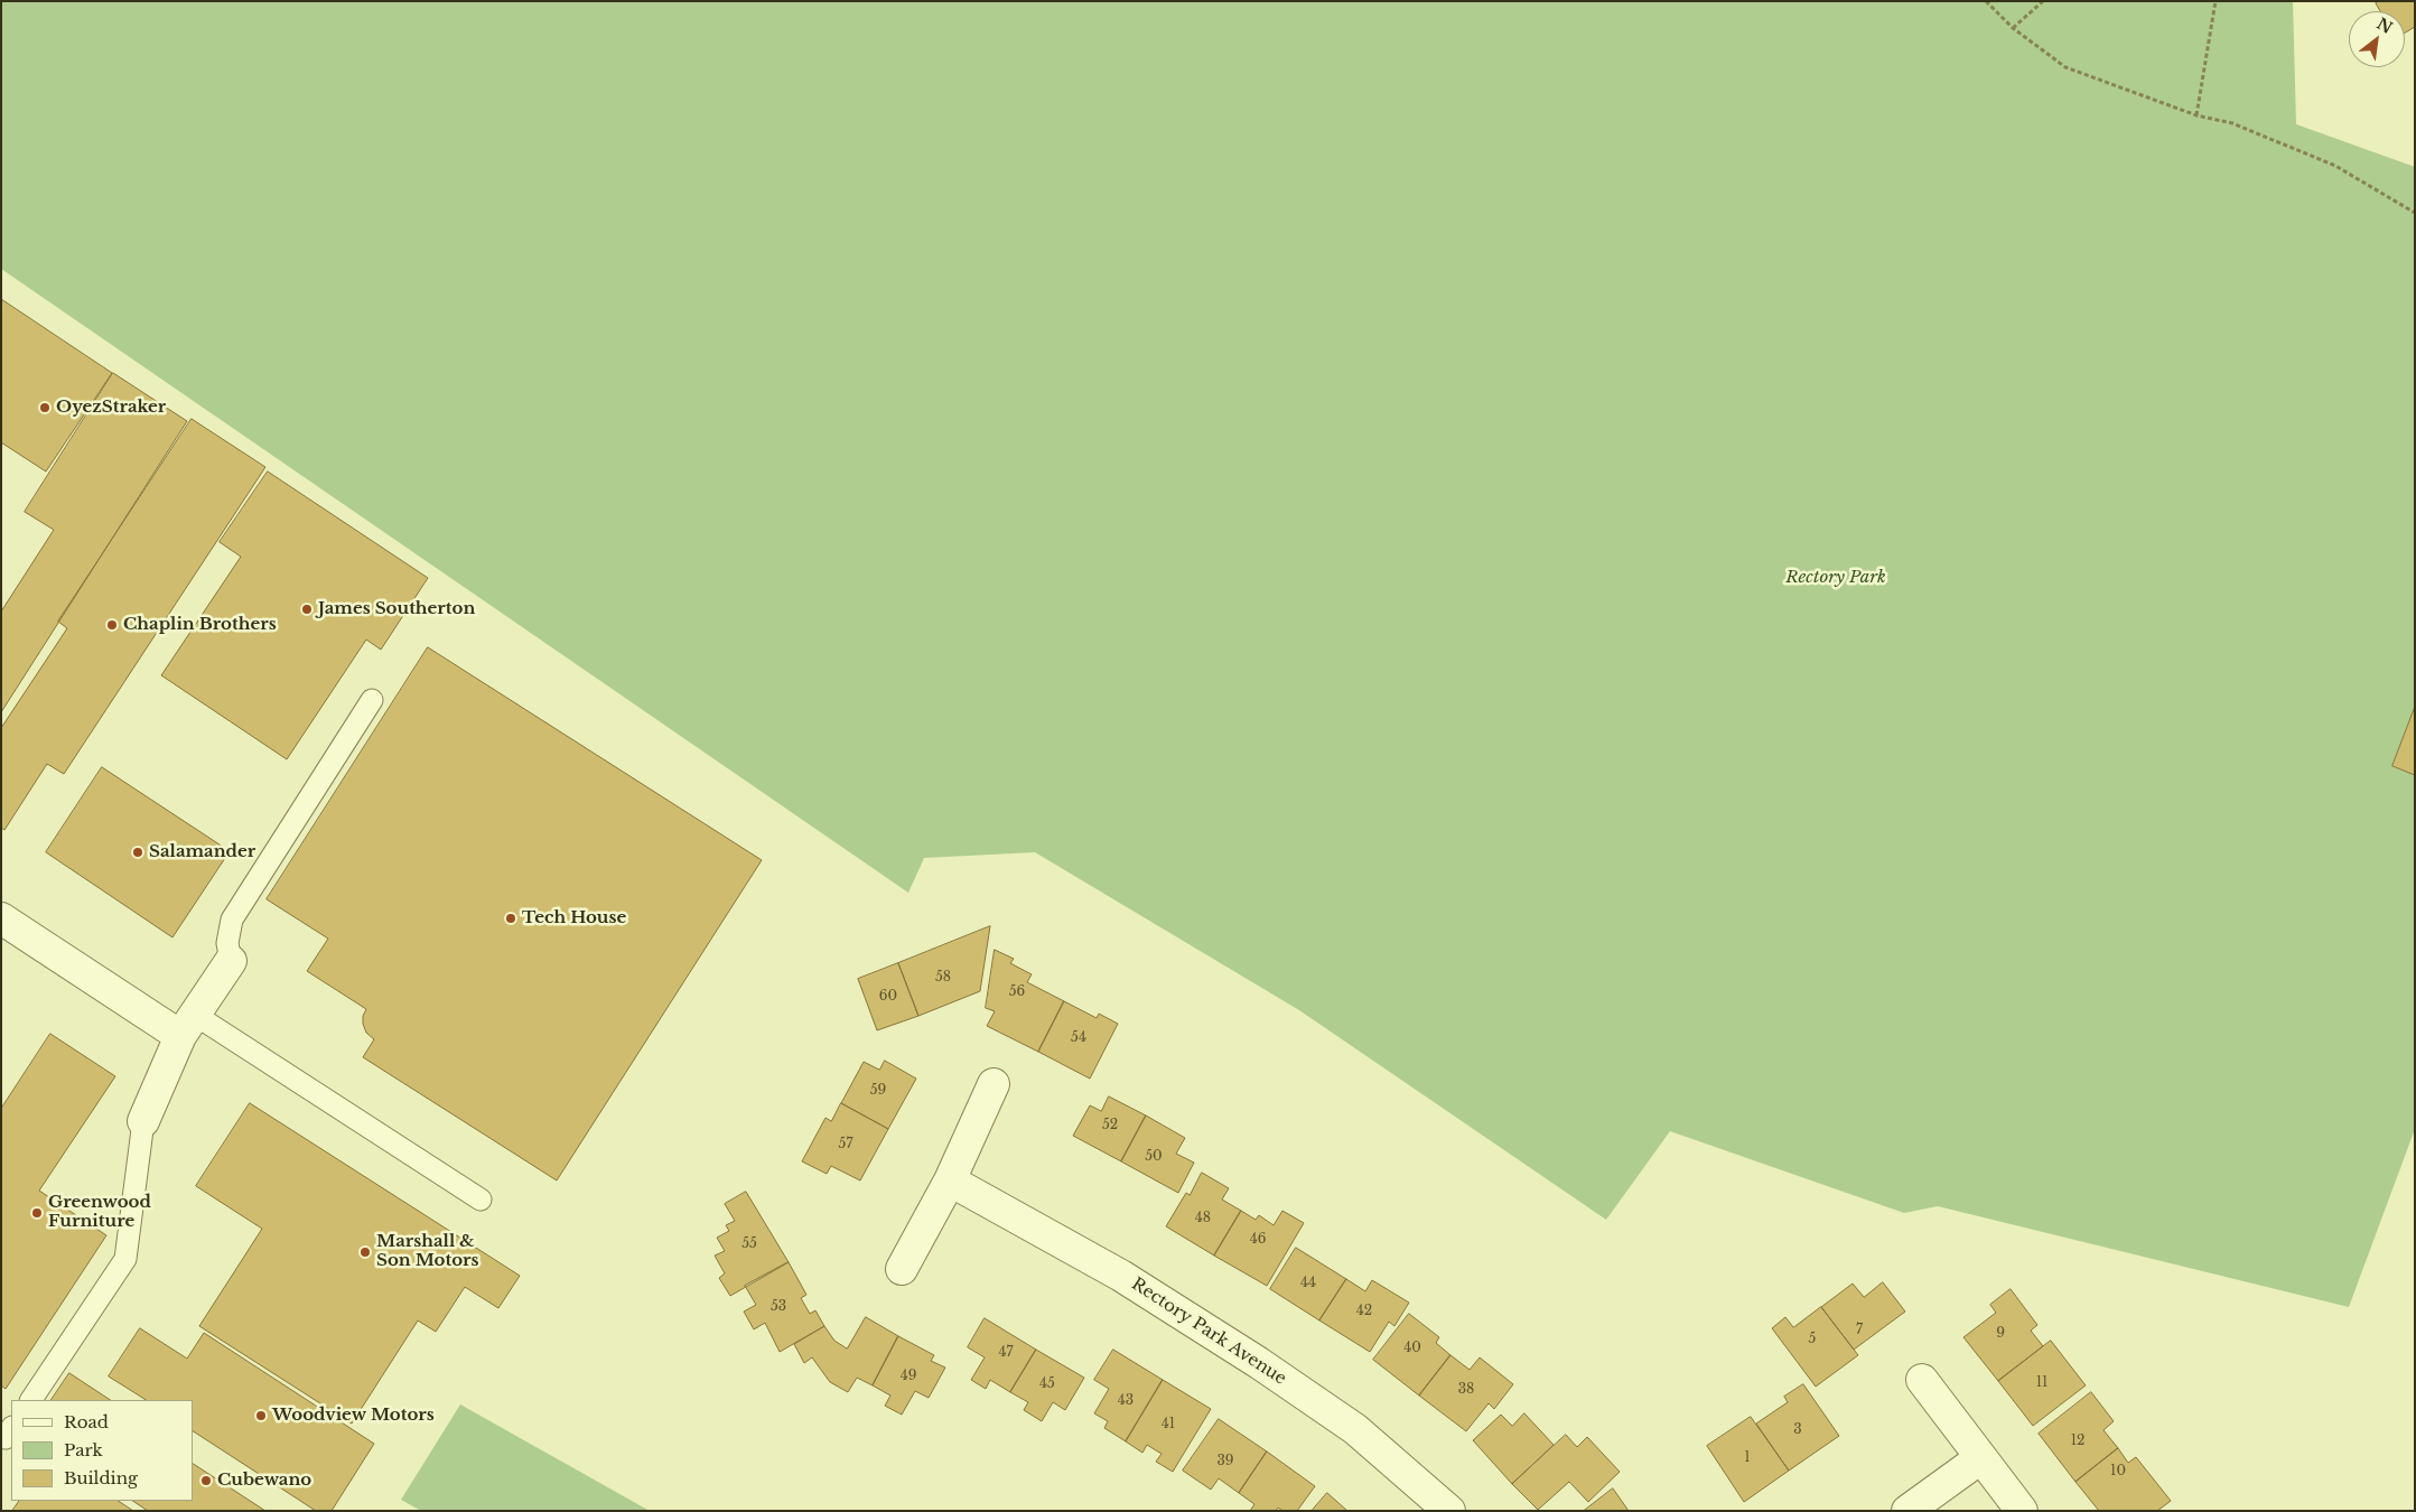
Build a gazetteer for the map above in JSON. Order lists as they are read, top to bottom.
{
  "streets": {
    "street": ["Rectory Park Avenue"]
  },
  "parks": ["Rectory Park"],
  "places": [
    "OyezStraker",
    "James Southerton",
    "Chaplin Brothers",
    "Salamander",
    "Tech House",
    "Greenwood Furniture",
    "Marshall & Son Motors",
    "Woodview Motors",
    "Cubewano"
  ],
  "house_numbers": [
    "58",
    "56",
    "60",
    "54",
    "59",
    "52",
    "57",
    "50",
    "48",
    "46",
    "55",
    "44",
    "53",
    "42",
    "7",
    "9",
    "5",
    "40",
    "47",
    "49",
    "11",
    "45",
    "38",
    "43",
    "41",
    "3",
    "12",
    "1",
    "39",
    "10"
  ],
  "legend": ["Road", "Park", "Building"],
  "north": "top right"
}
